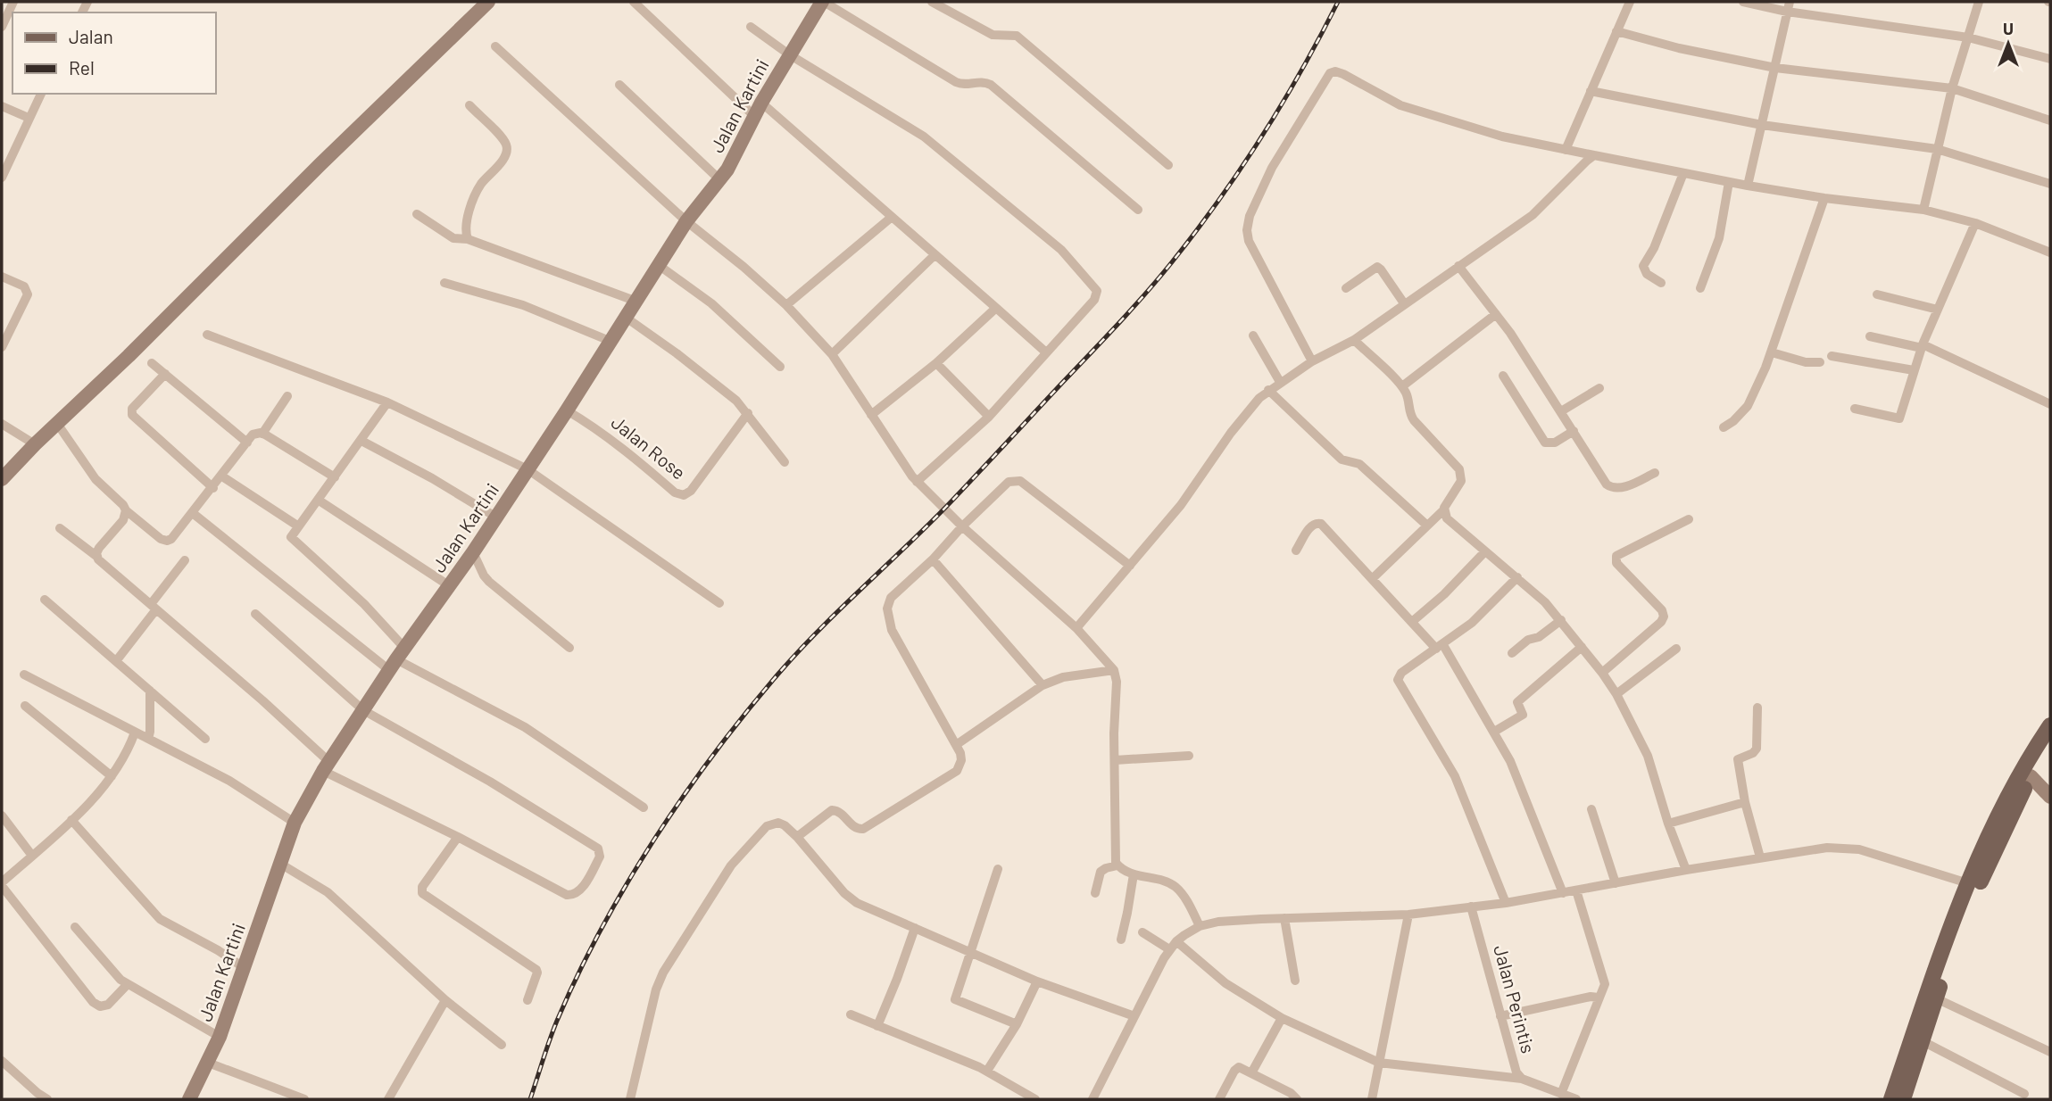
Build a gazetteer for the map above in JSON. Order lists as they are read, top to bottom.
{
  "streets": {
    "street": ["Jalan Kartini", "Jalan Rose", "Jalan Perintis"]
  },
  "crossings": [
    ["Jalan Kartini", "Jalan Rose"]
  ],
  "legend": ["Jalan", "Rel"],
  "north": "top"
}
